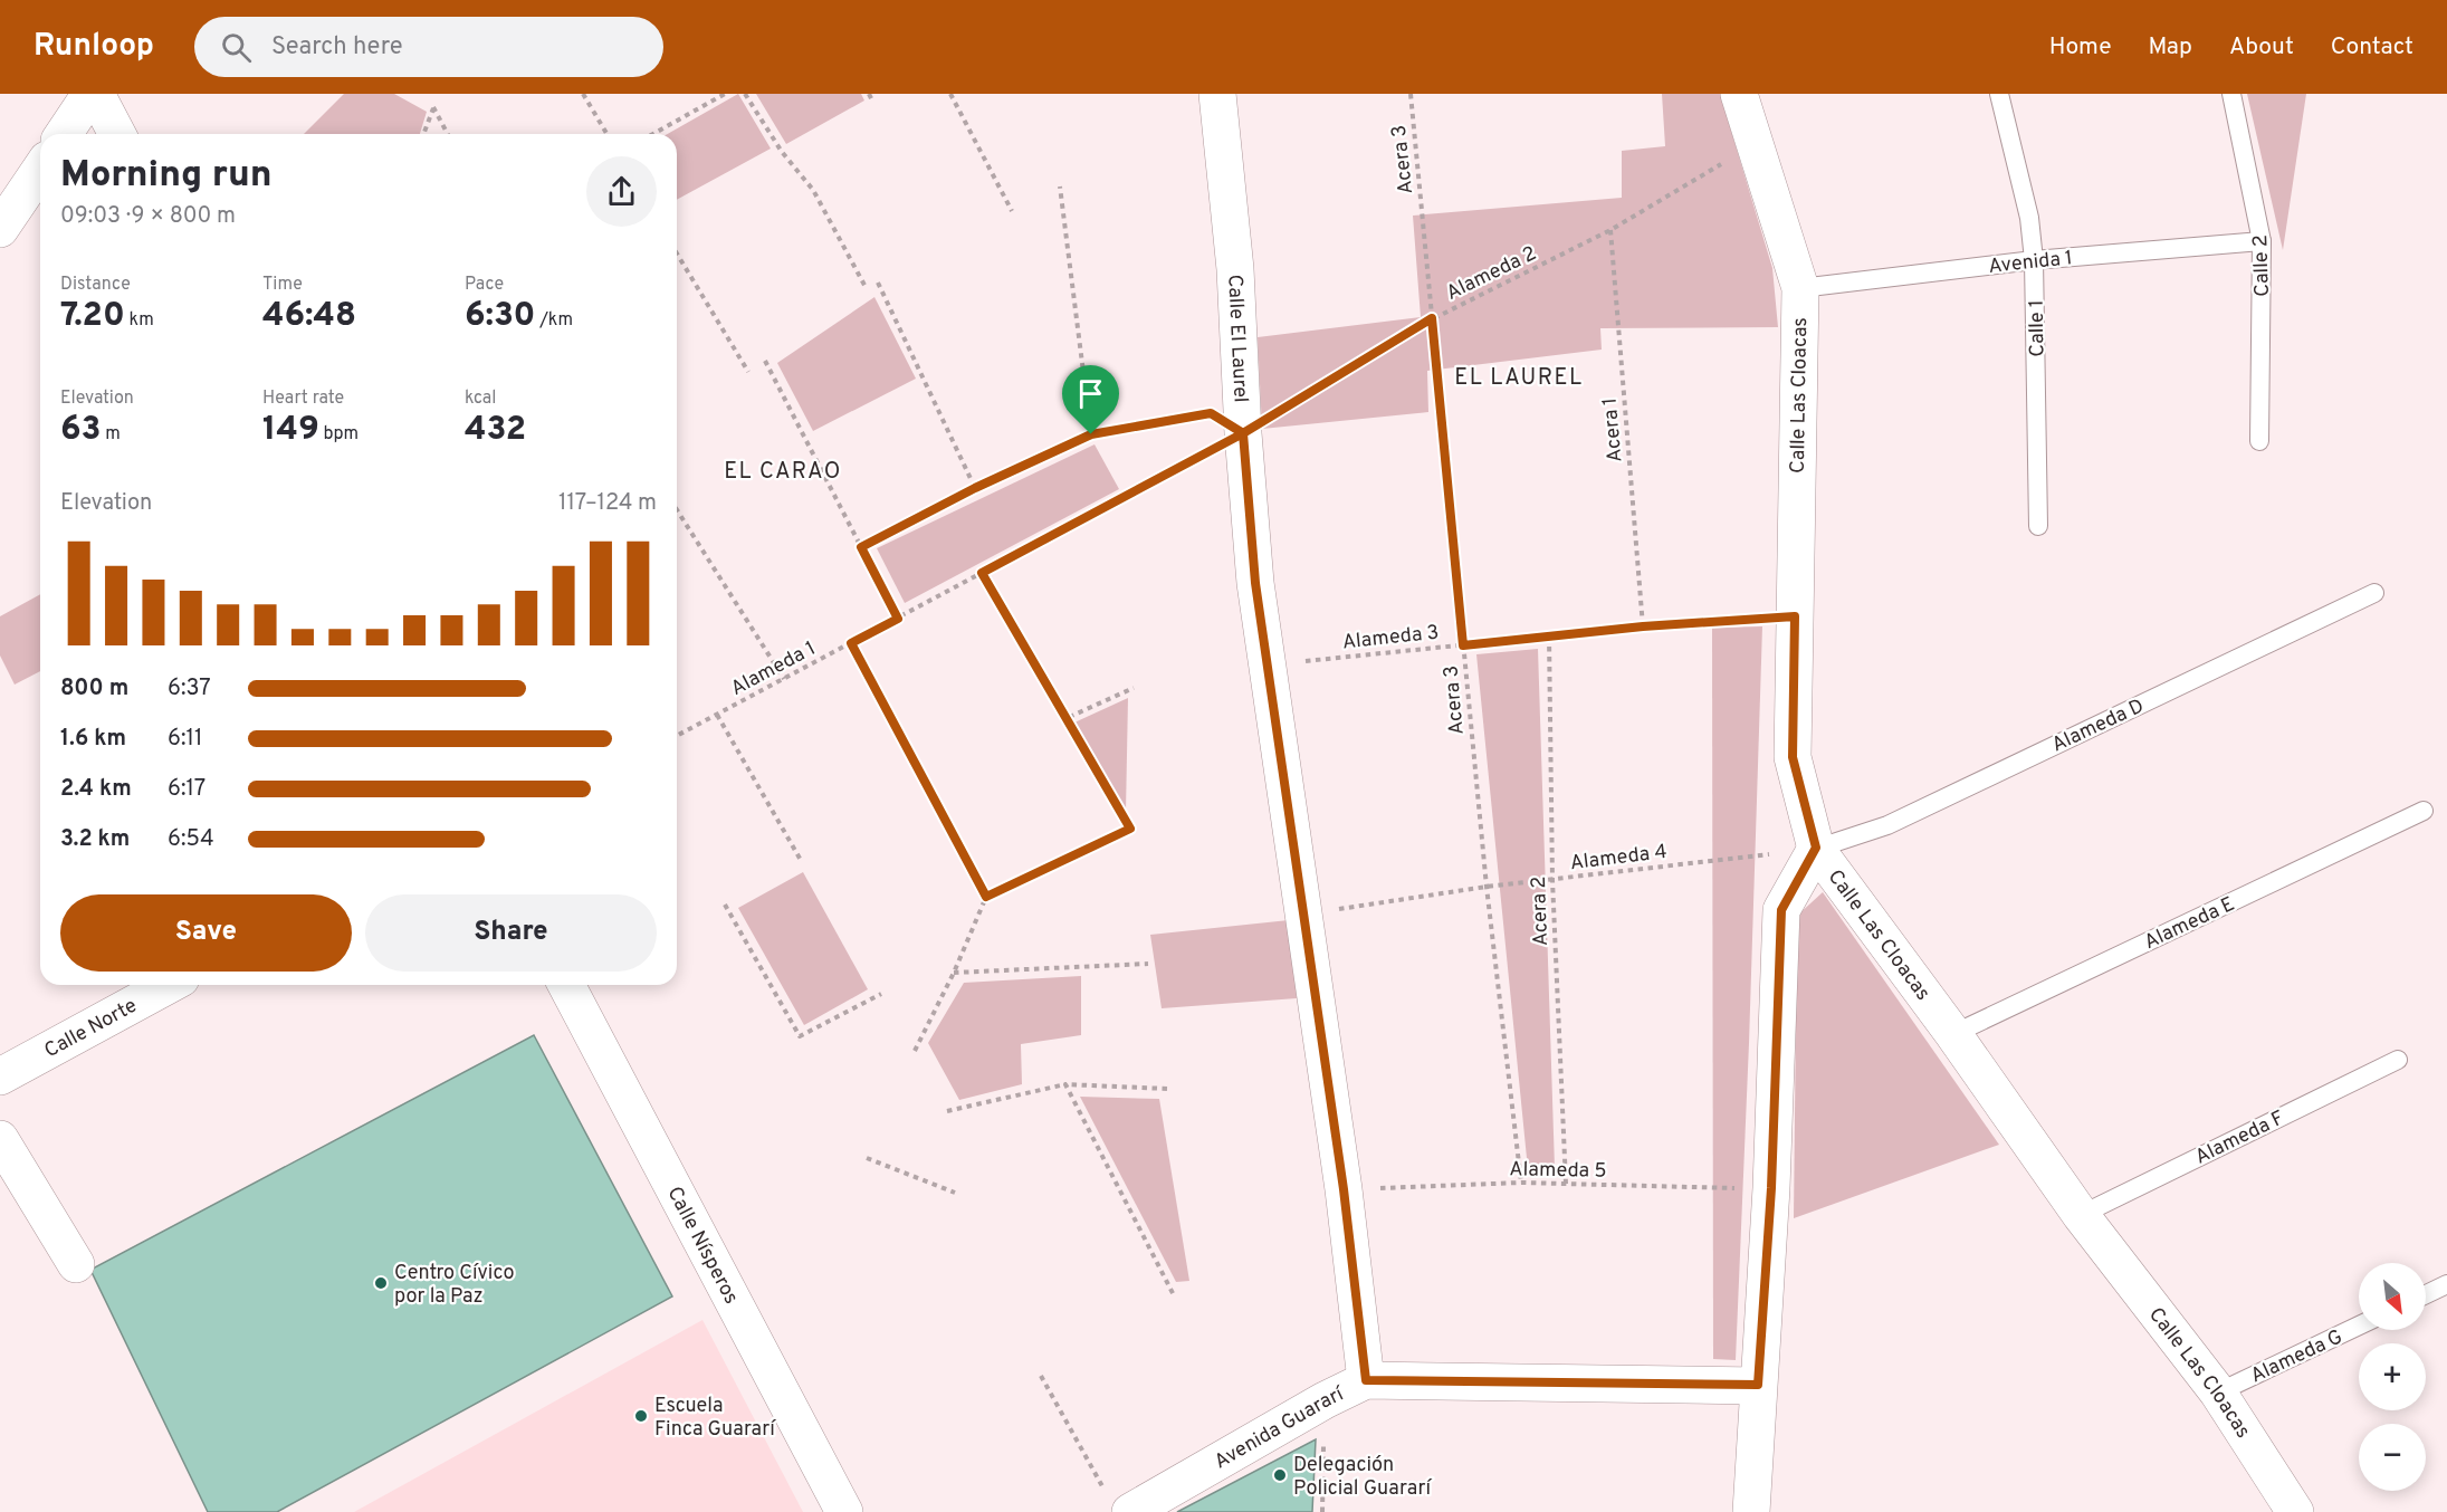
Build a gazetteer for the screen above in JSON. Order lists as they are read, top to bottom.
{
  "streets": {
    "street": [
      "Calle El Laurel",
      "Calle Las Cloacas",
      "Calle Norte",
      "Calle Nísperos",
      "Avenida Guararí"
    ],
    "lane": [
      "Avenida 1",
      "Calle 2",
      "Calle 1",
      "Alameda D",
      "Alameda E",
      "Alameda F",
      "Alameda G"
    ],
    "path": [
      "Acera 3",
      "Alameda 2",
      "Acera 1",
      "Alameda 3",
      "Alameda 1",
      "Alameda 4",
      "Acera 2",
      "Alameda 5"
    ]
  },
  "crossings": [
    ["Acera 3", "Alameda 2"],
    ["Acera 3", "Alameda 3"],
    ["Acera 3", "Alameda 4"],
    ["Acera 3", "Alameda 5"],
    ["Avenida 1", "Calle 2"],
    ["Avenida 1", "Calle 1"],
    ["Avenida 1", "Calle Las Cloacas"],
    ["Alameda 2", "Calle El Laurel"],
    ["Alameda 2", "Calle Las Cloacas"],
    ["Alameda 2", "Acera 1"],
    ["Alameda 2", "Alameda 1"],
    ["Calle El Laurel", "Alameda 3"],
    ["Calle El Laurel", "Alameda 1"],
    ["Calle El Laurel", "Alameda 4"],
    ["Calle El Laurel", "Alameda 5"],
    ["Calle El Laurel", "Avenida Guararí"],
    ["Calle Las Cloacas", "Alameda 3"],
    ["Calle Las Cloacas", "Alameda D"],
    ["Calle Las Cloacas", "Alameda 4"],
    ["Calle Las Cloacas", "Alameda E"],
    ["Calle Las Cloacas", "Alameda F"],
    ["Calle Las Cloacas", "Alameda G"],
    ["Acera 1", "Alameda 3"],
    ["Alameda 3", "Acera 2"],
    ["Alameda D", "Alameda 4"],
    ["Alameda 4", "Acera 2"],
    ["Acera 2", "Alameda 5"]
  ],
  "districts": ["EL LAUREL", "EL CARAO"],
  "places": ["Centro Cívico por la Paz", "Escuela Finca Guararí", "Delegación Policial Guararí"],
  "north": "bottom right",
  "page": {
    "header": "Runloop",
    "search": "Search here",
    "nav": [
      "Home",
      "Map",
      "About",
      "Contact"
    ],
    "heading": ["Morning run", "09:03 · 9 × 800 m"],
    "stats": [
      ["Distance", "7.20 km"],
      ["Time", "46:48"],
      ["Pace", "6:30 /km"],
      ["Elevation", "63 m"],
      ["Heart rate", "149 bpm"],
      ["kcal", "432"]
    ],
    "chart": ["Elevation", "117–124 m"],
    "list": [
      {
        "name": "800 m",
        "note": "6:37"
      },
      {
        "name": "1.6 km",
        "note": "6:11"
      },
      {
        "name": "2.4 km",
        "note": "6:17"
      },
      {
        "name": "3.2 km",
        "note": "6:54"
      }
    ],
    "buttons": ["Save", "Share"],
    "map_buttons": ["+", "−"]
  }
}
